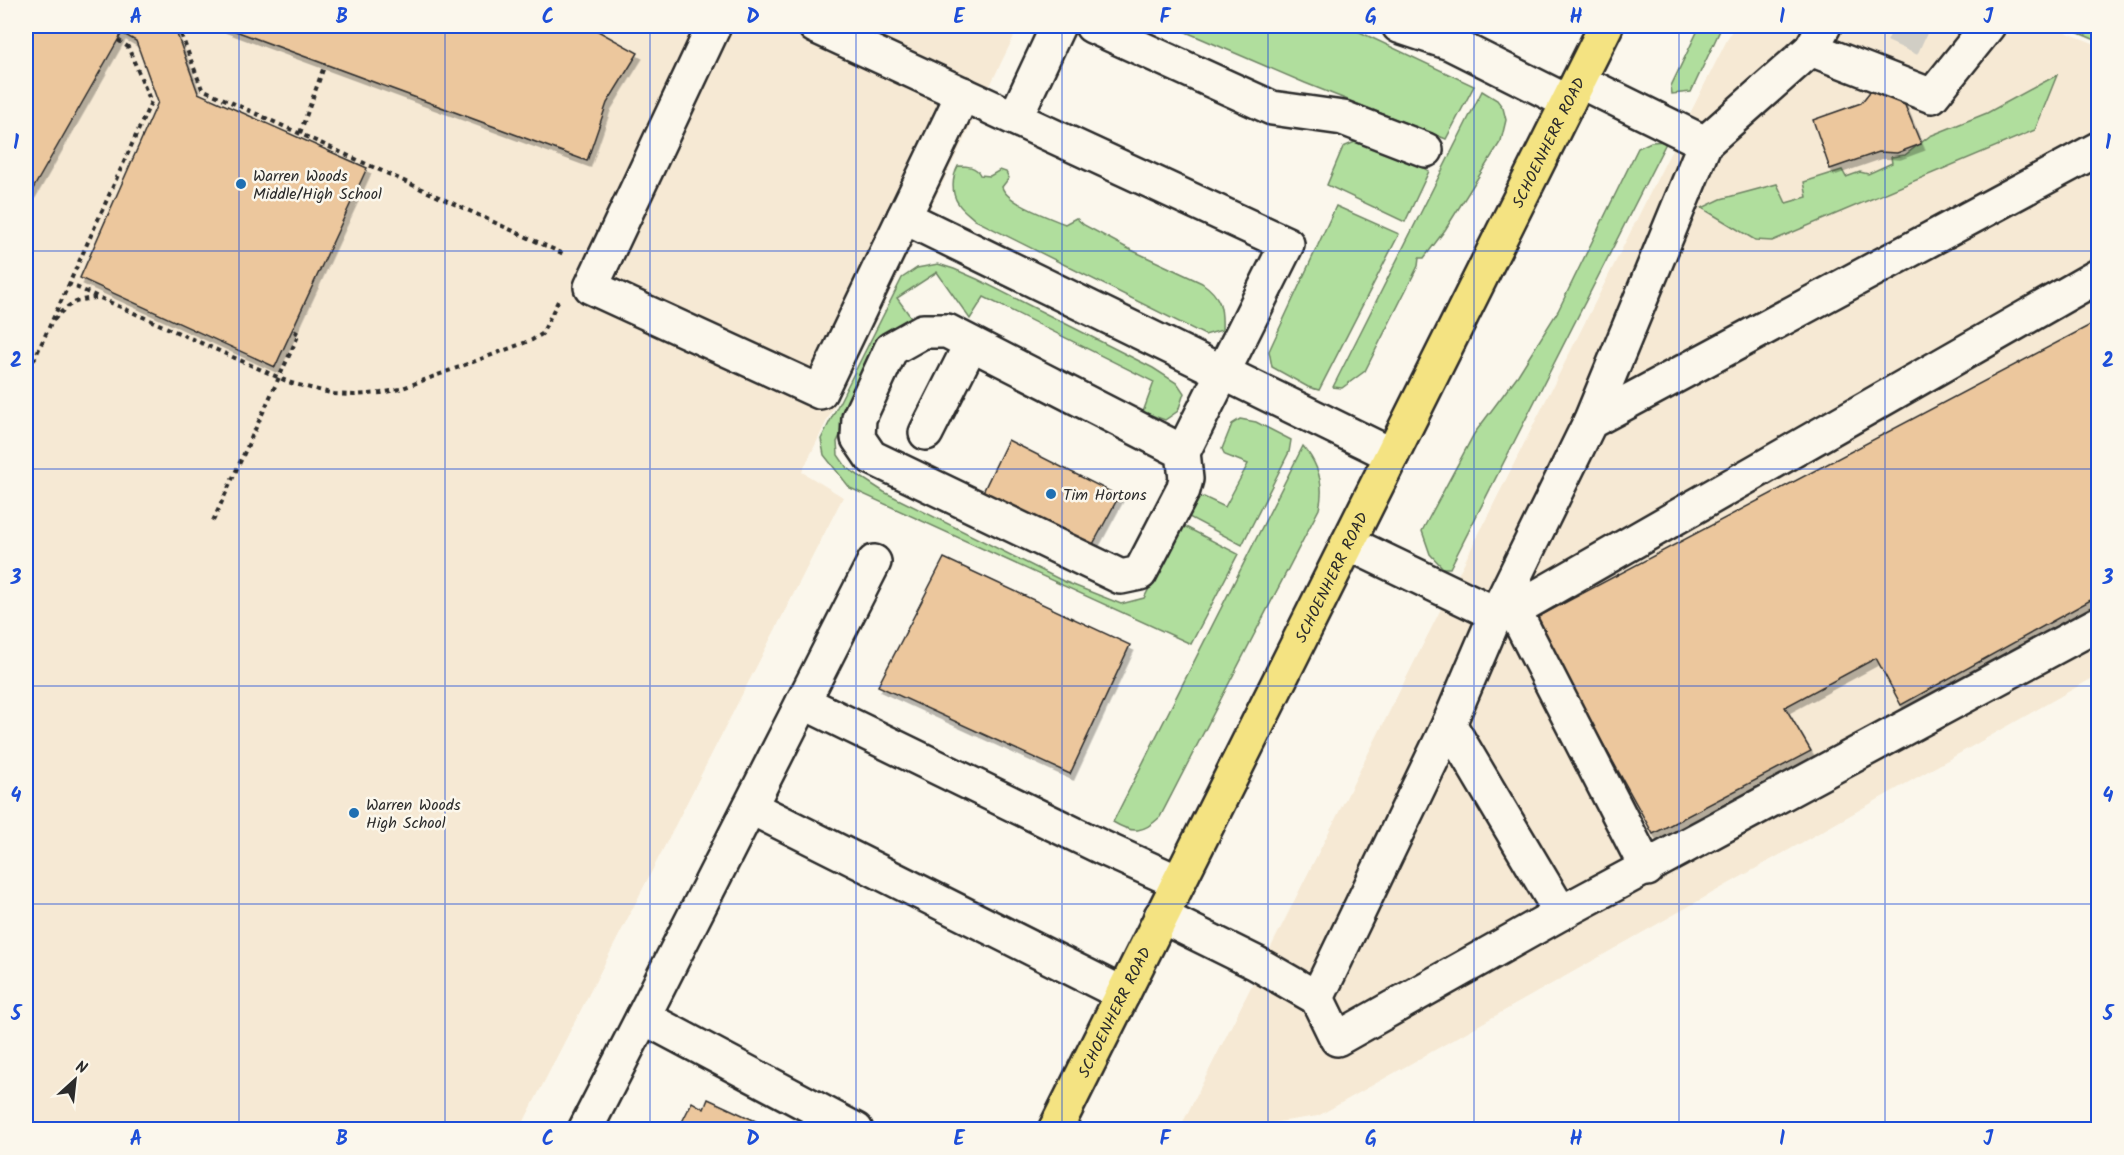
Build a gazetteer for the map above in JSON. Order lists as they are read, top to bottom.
{
  "streets": {
    "main road": ["SCHOENHERR ROAD"]
  },
  "places": ["Warren Woods Middle/High School", "Tim Hortons", "Warren Woods High School"],
  "north": "top right",
  "grid": {
    "columns": [
      "A",
      "B",
      "C",
      "D",
      "E",
      "F",
      "G",
      "H",
      "I",
      "J"
    ],
    "rows": [
      "1",
      "2",
      "3",
      "4",
      "5"
    ]
  }
}
